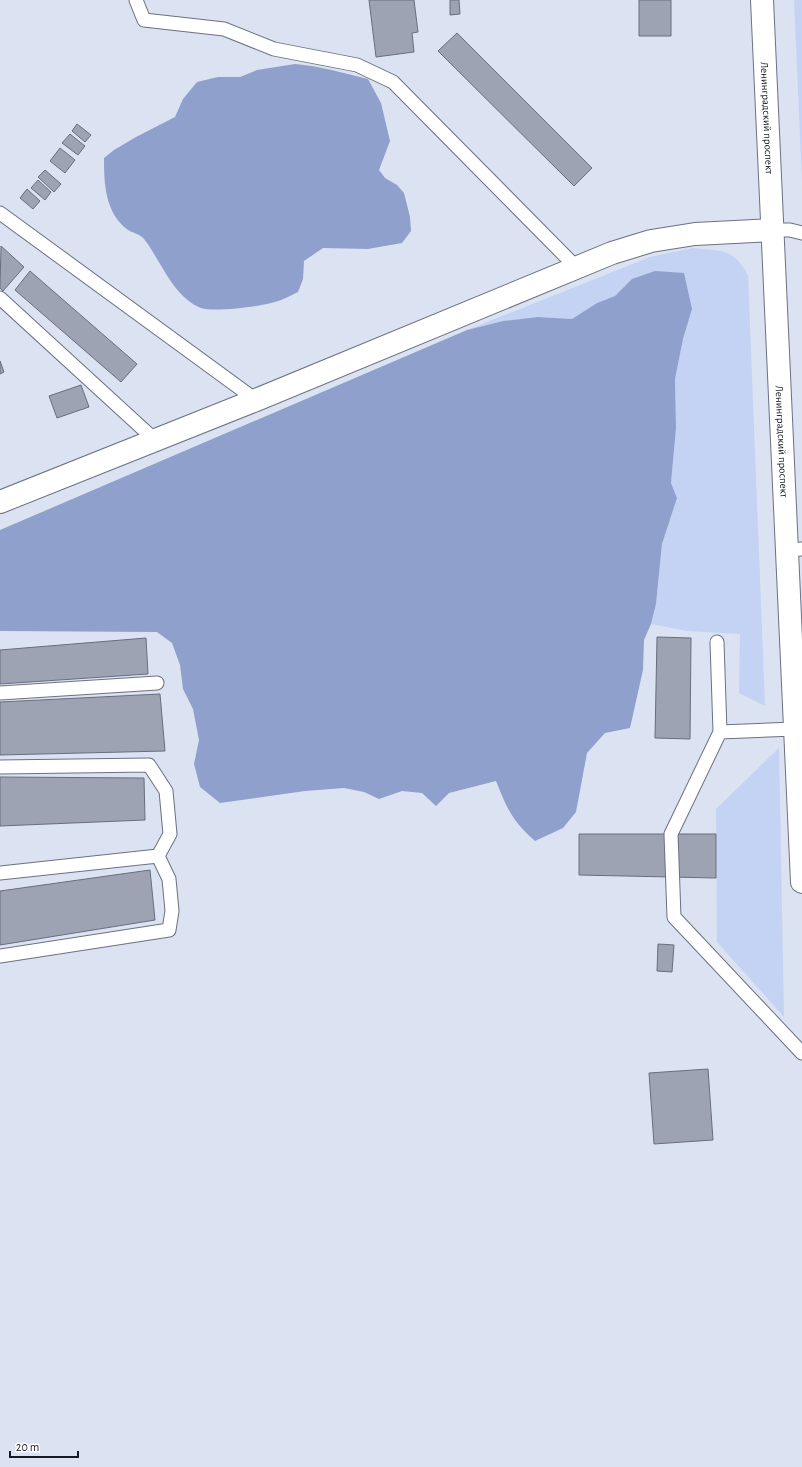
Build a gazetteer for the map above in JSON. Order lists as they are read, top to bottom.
{
  "streets": {
    "main road": ["Ленинградский проспект"]
  },
  "scale_bar": "20 m"
}
